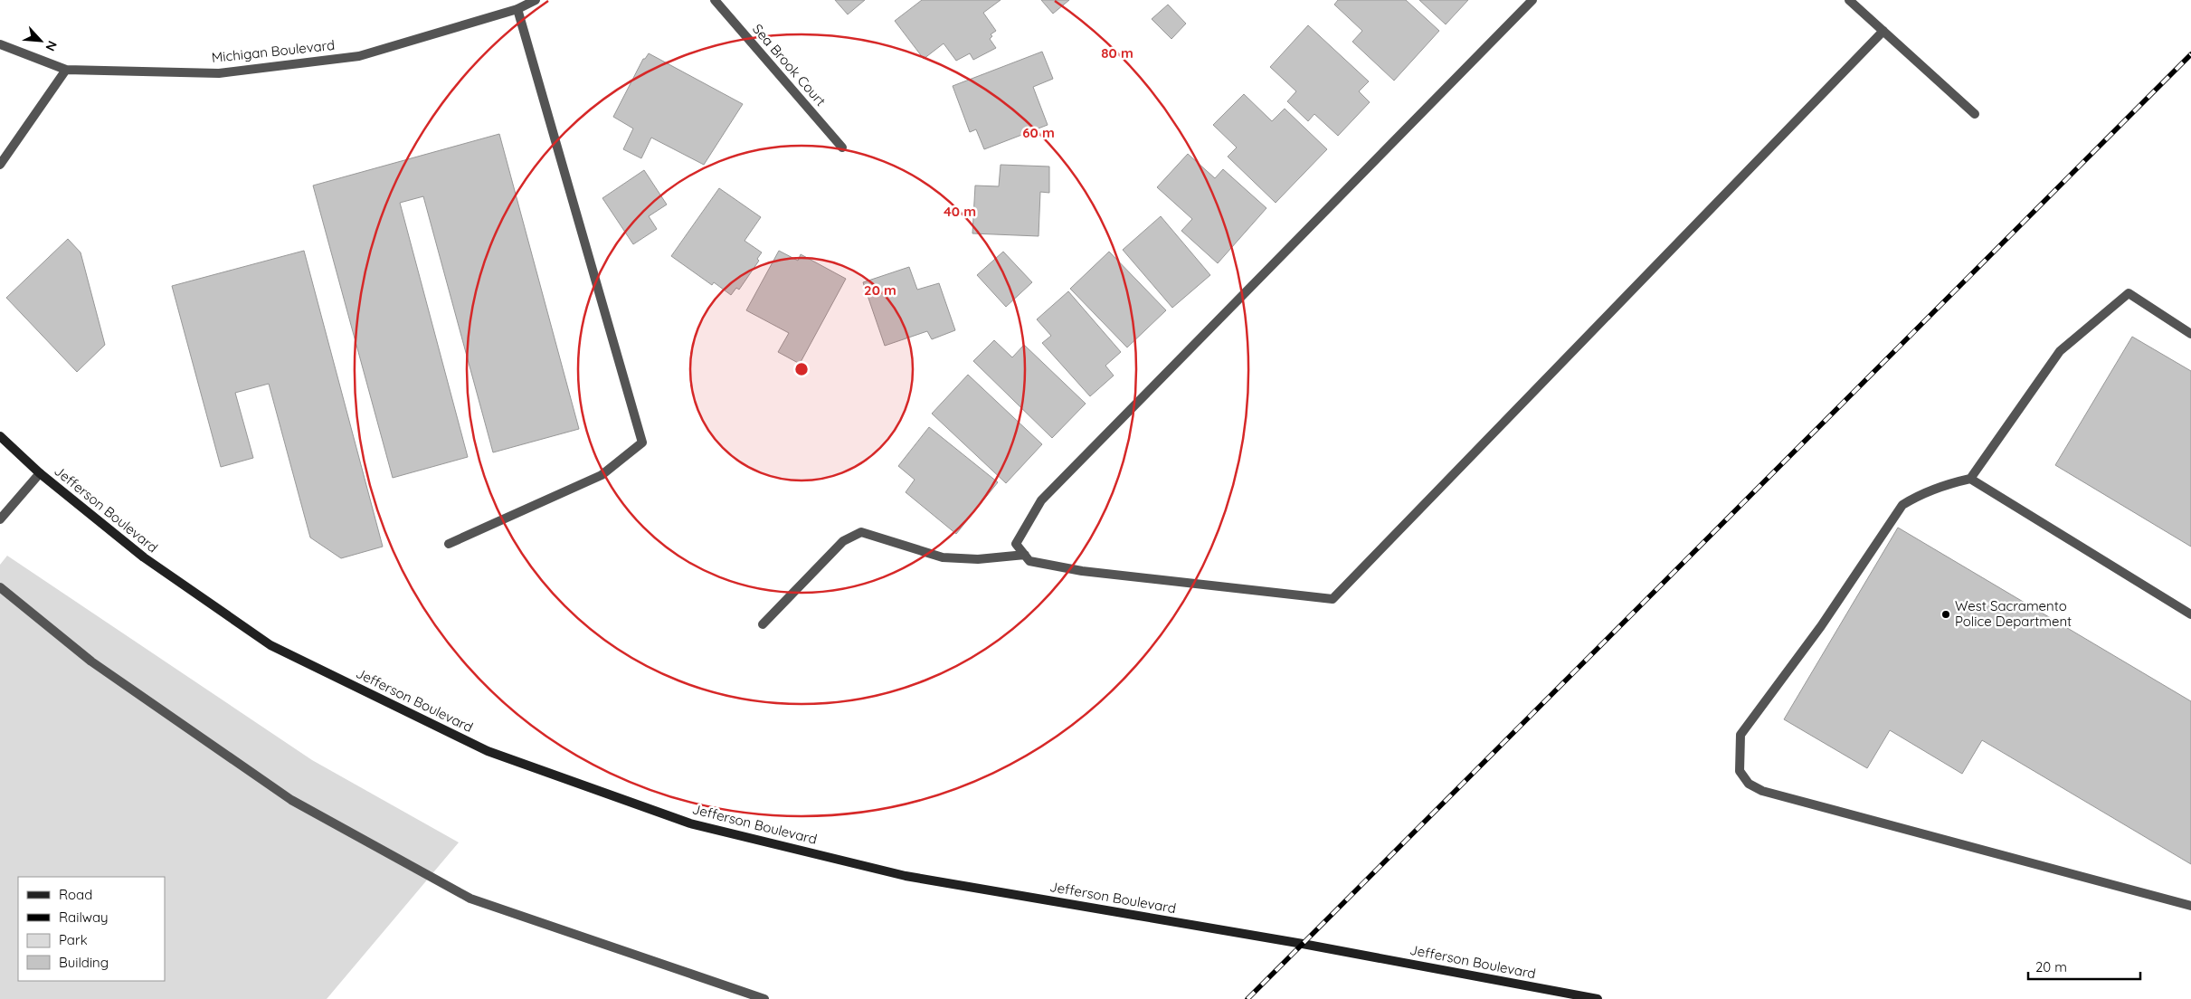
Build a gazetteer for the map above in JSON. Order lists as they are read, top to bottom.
{
  "streets": {
    "main road": ["Jefferson Boulevard"],
    "street": ["Michigan Boulevard", "Sea Brook Court"]
  },
  "places": ["West Sacramento Police Department"],
  "legend": [
    "Road",
    "Railway",
    "Park",
    "Building"
  ],
  "scale_bar": "20 m",
  "north": "bottom right",
  "rings": [
    "80 m",
    "60 m",
    "40 m",
    "20 m"
  ]
}
